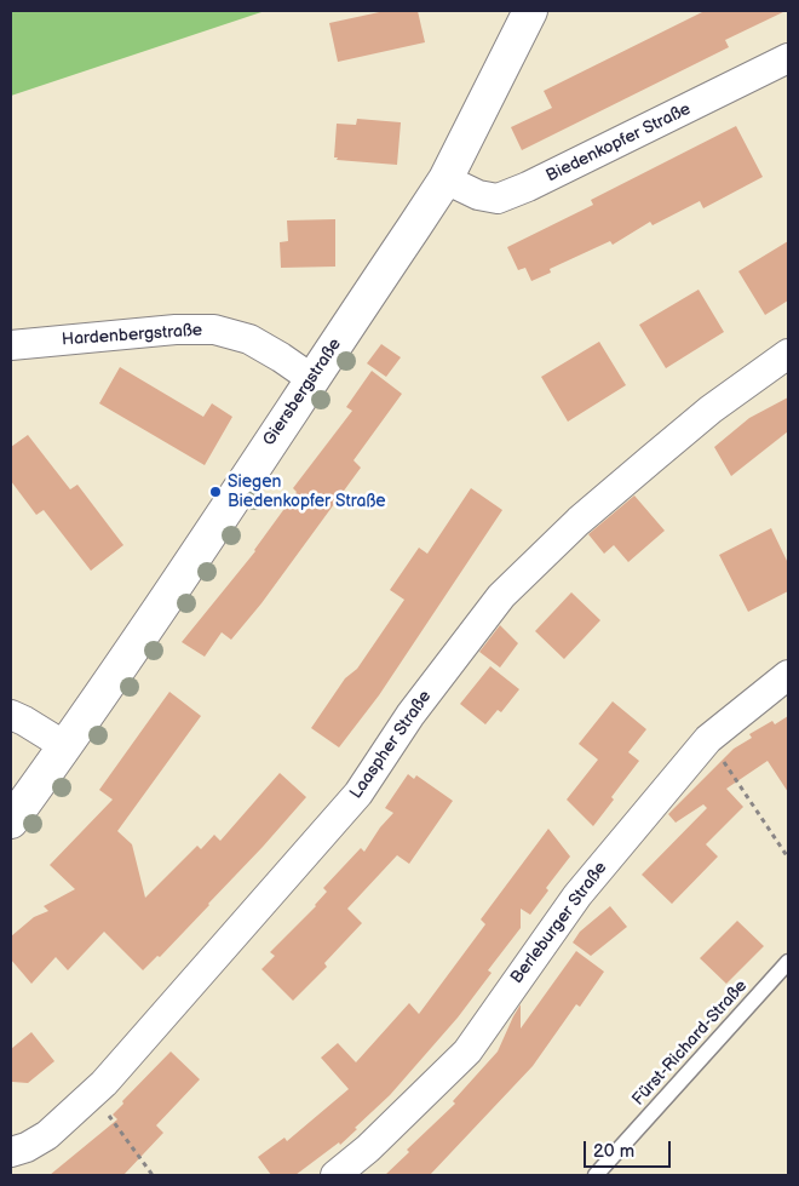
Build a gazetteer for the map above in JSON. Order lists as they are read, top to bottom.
{
  "streets": {
    "street": [
      "Biedenkopfer Straße",
      "Hardenbergstraße",
      "Giersbergstraße",
      "Laaspher Straße",
      "Berleburger Straße"
    ],
    "lane": ["Fürst-Richard-Straße"]
  },
  "crossings": [
    ["Biedenkopfer Straße", "Giersbergstraße"],
    ["Hardenbergstraße", "Giersbergstraße"]
  ],
  "places": ["Siegen Biedenkopfer Straße"],
  "scale_bar": "20 m"
}
